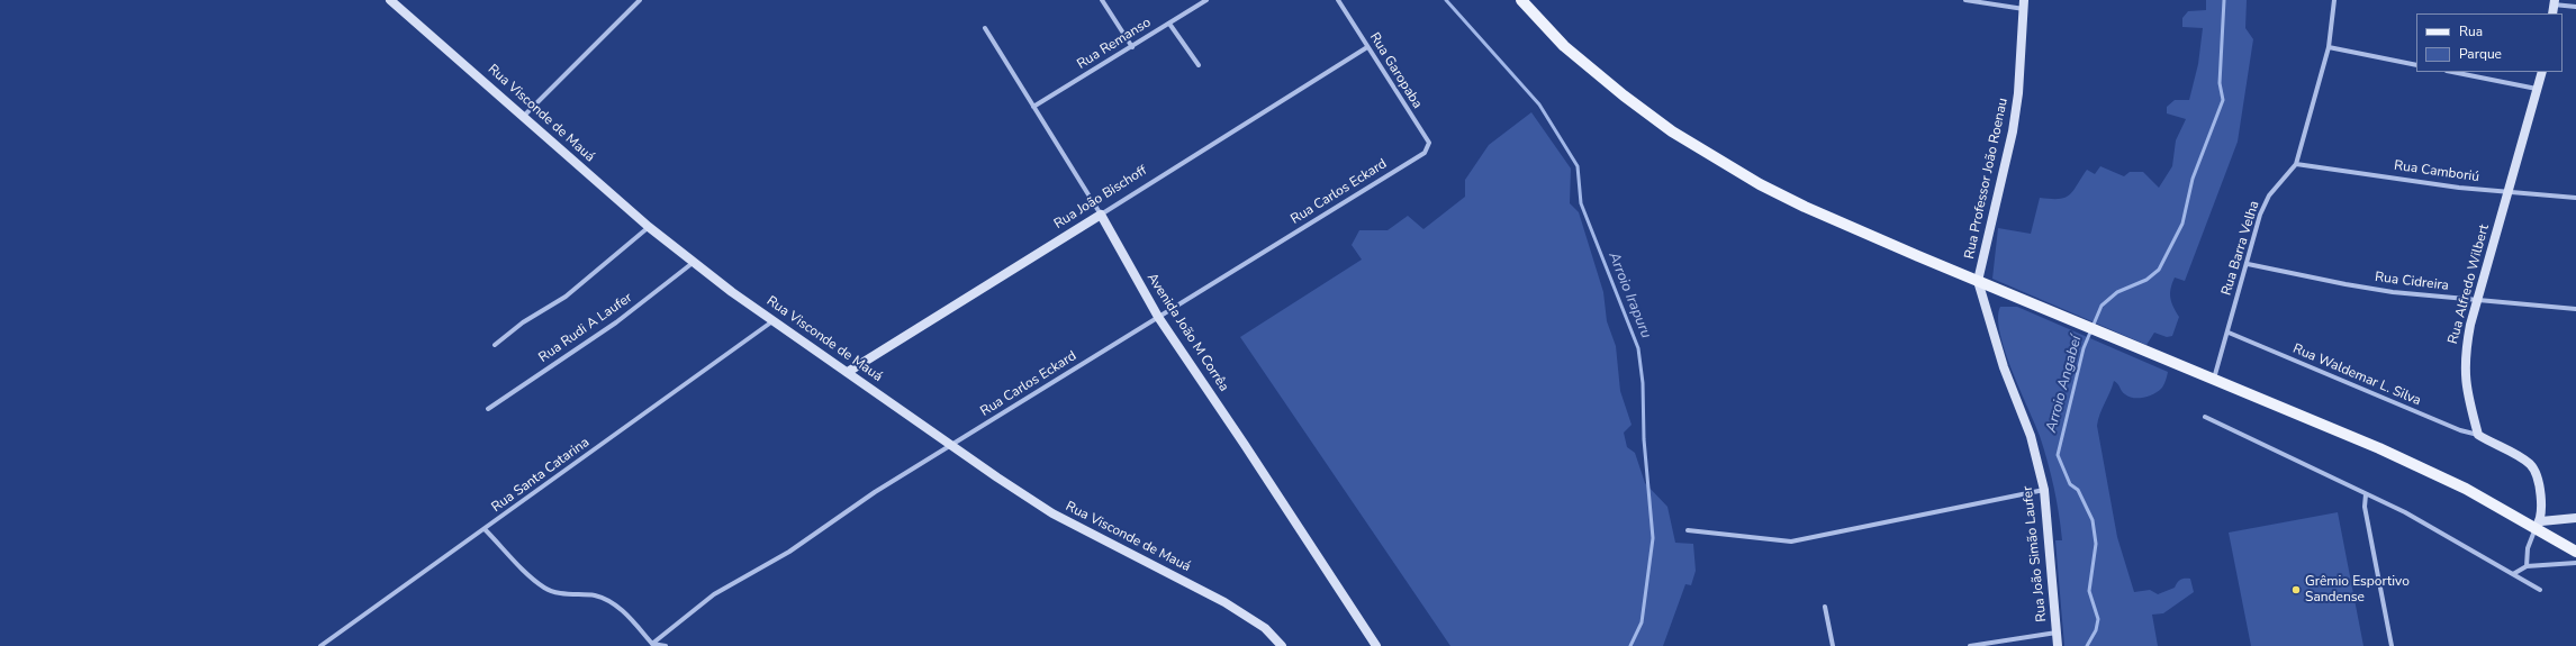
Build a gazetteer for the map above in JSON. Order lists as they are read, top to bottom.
{
  "streets": {
    "street": [
      "Rua Remanso",
      "Rua Garopaba",
      "Rua Visconde de Mauá",
      "Rua Camboriú",
      "Rua Professor João Roenau",
      "Rua Carlos Eckard",
      "Rua João Bischoff",
      "Rua Barra Velha",
      "Rua Cidreira",
      "Rua Alfredo Wilbert",
      "Rua Rudi A Laufer",
      "Avenida João M Corrêa",
      "Rua Waldemar L. Silva",
      "Rua Santa Catarina",
      "Rua João Simão Laufer"
    ]
  },
  "crossings": [
    ["Rua Remanso", "Avenida João M Corrêa"],
    ["Rua Garopaba", "Rua Carlos Eckard"],
    ["Rua Garopaba", "Rua João Bischoff"],
    ["Rua Visconde de Mauá", "Rua Carlos Eckard"],
    ["Rua Visconde de Mauá", "Rua João Bischoff"],
    ["Rua Visconde de Mauá", "Rua Rudi A Laufer"],
    ["Rua Visconde de Mauá", "Rua Santa Catarina"],
    ["Rua Camboriú", "Rua Barra Velha"],
    ["Rua Camboriú", "Rua Alfredo Wilbert"],
    ["Rua Professor João Roenau", "Rua João Simão Laufer"],
    ["Rua Carlos Eckard", "Avenida João M Corrêa"],
    ["Rua João Bischoff", "Avenida João M Corrêa"],
    ["Rua Barra Velha", "Rua Cidreira"],
    ["Rua Barra Velha", "Rua Waldemar L. Silva"],
    ["Rua Cidreira", "Rua Alfredo Wilbert"],
    ["Rua Alfredo Wilbert", "Rua Waldemar L. Silva"]
  ],
  "water": ["Arroio Irapuru", "Arroio Angabeí"],
  "places": ["Grêmio Esportivo Sandense"],
  "legend": ["Rua", "Parque"]
}
